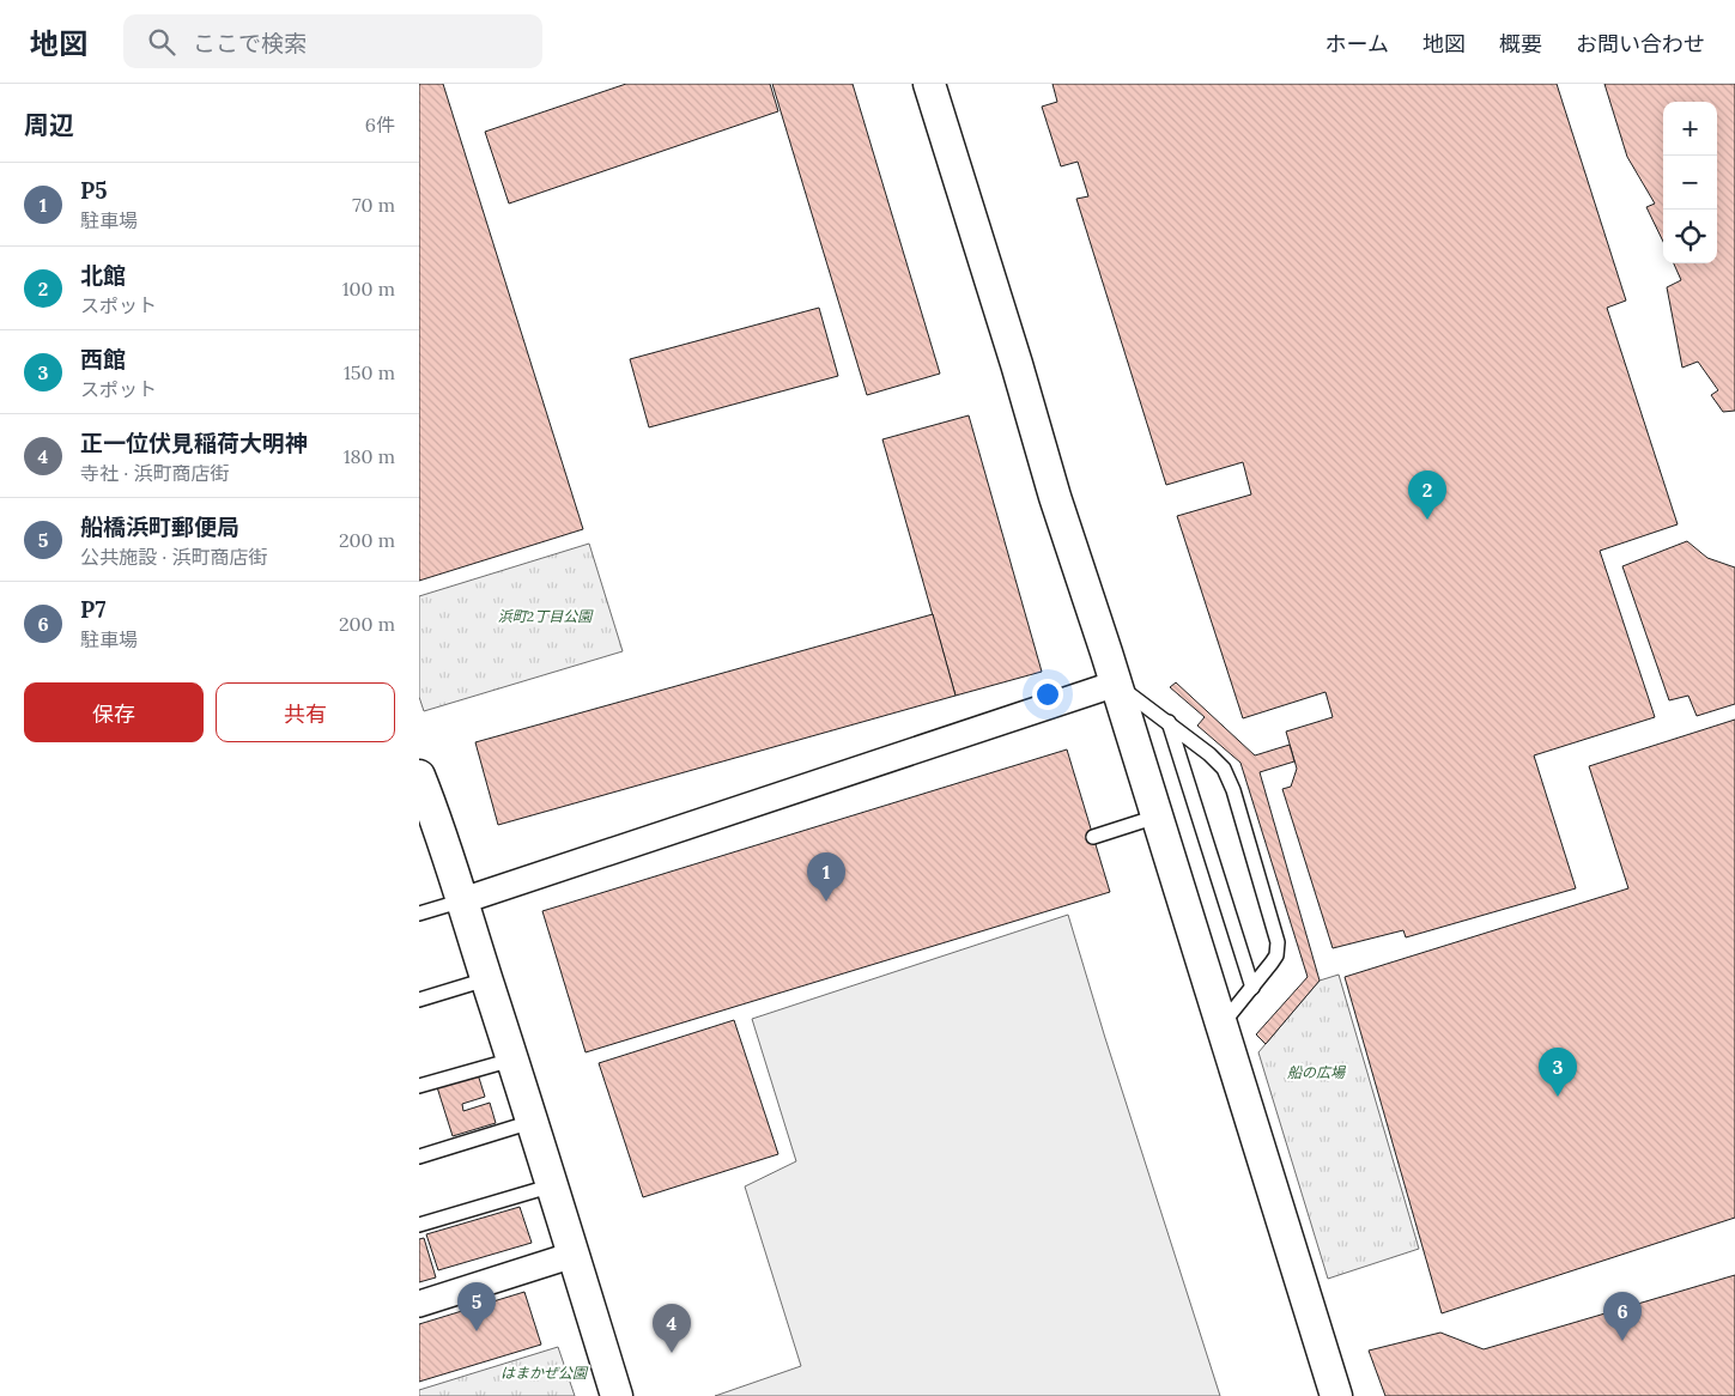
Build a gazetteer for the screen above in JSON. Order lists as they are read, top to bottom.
{
  "parks": ["浜町2丁目公園", "船の広場", "はまかぜ公園"],
  "page": {
    "header": "地図",
    "search": "ここで検索",
    "nav": [
      "ホーム",
      "地図",
      "概要",
      "お問い合わせ"
    ],
    "heading": ["周辺", "6件"],
    "map_buttons": ["+", "−"],
    "list": [
      {
        "mark": "1",
        "name": "P5",
        "note": "駐車場",
        "value": "70 m"
      },
      {
        "mark": "2",
        "name": "北館",
        "note": "スポット",
        "value": "100 m"
      },
      {
        "mark": "3",
        "name": "西館",
        "note": "スポット",
        "value": "150 m"
      },
      {
        "mark": "4",
        "name": "正一位伏見稲荷大明神",
        "note": "寺社 · 浜町商店街",
        "value": "180 m"
      },
      {
        "mark": "5",
        "name": "船橋浜町郵便局",
        "note": "公共施設 · 浜町商店街",
        "value": "200 m"
      },
      {
        "mark": "6",
        "name": "P7",
        "note": "駐車場",
        "value": "200 m"
      }
    ],
    "pins": [
      "2",
      "1",
      "3",
      "5",
      "6",
      "4"
    ],
    "buttons": ["保存", "共有"]
  }
}
